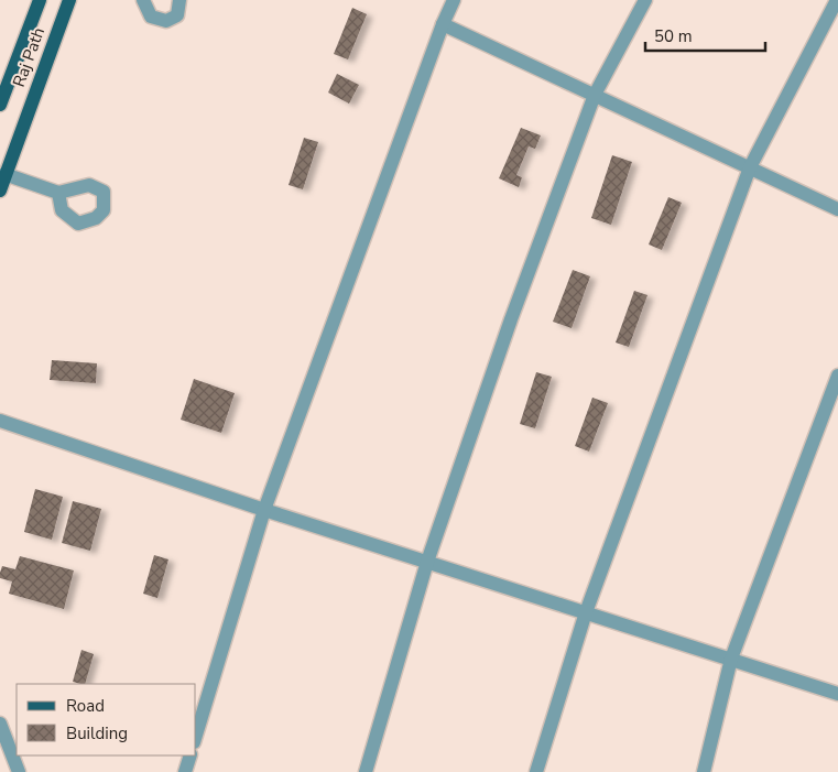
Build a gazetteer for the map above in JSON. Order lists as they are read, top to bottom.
{
  "streets": {
    "main road": ["Raj Path"]
  },
  "legend": ["Road", "Building"],
  "scale_bar": "50 m"
}
